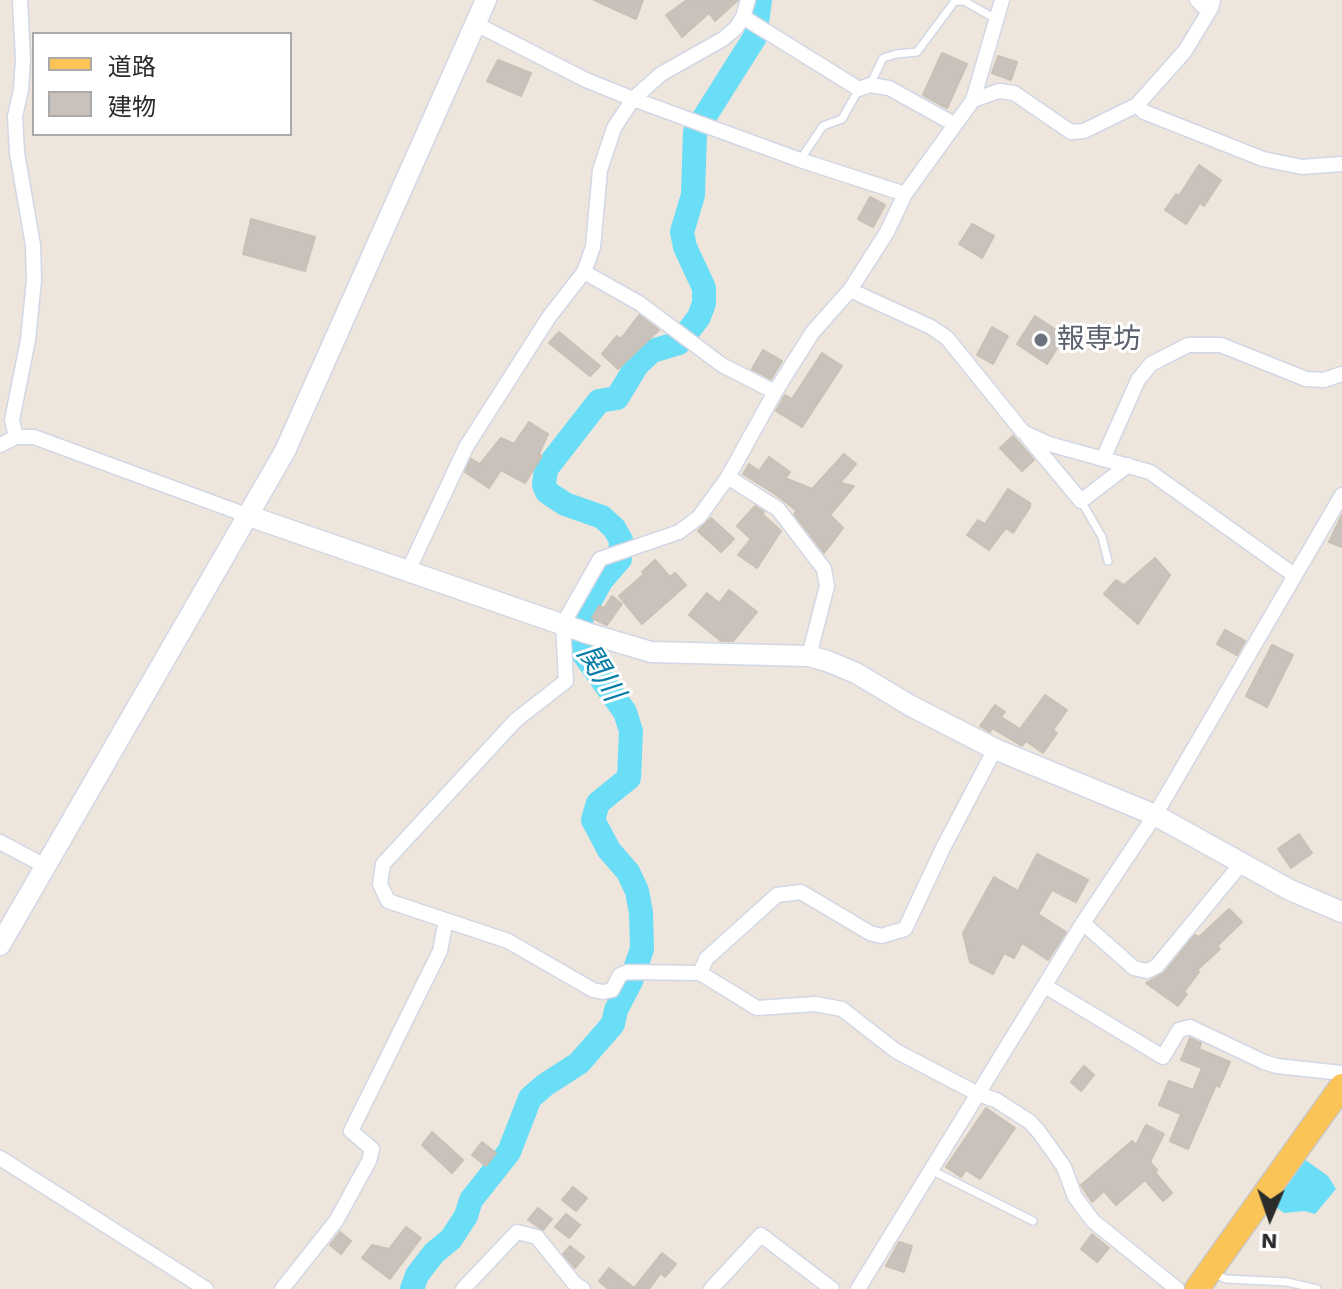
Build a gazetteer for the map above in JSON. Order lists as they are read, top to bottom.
{
  "water": ["関川"],
  "places": ["報専坊"],
  "legend": ["道路", "建物"],
  "north": "bottom"
}
